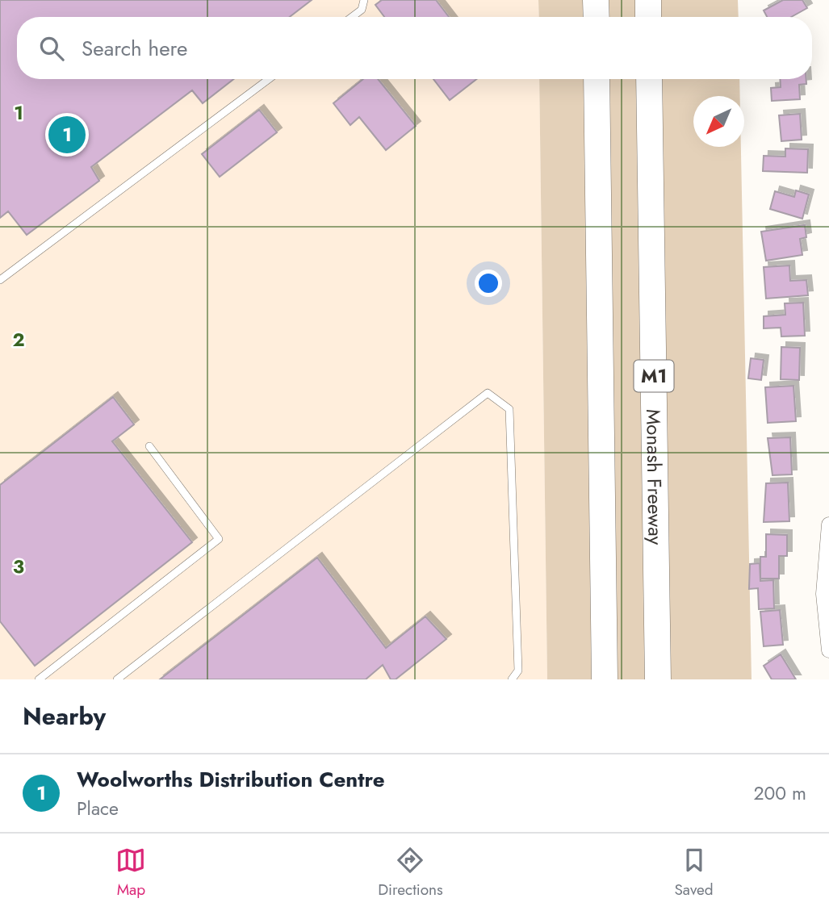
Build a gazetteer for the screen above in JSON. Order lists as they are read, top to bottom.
{
  "streets": {
    "highway": ["M1", "Monash Freeway"]
  },
  "north": "bottom left",
  "page": {
    "search": "Search here",
    "pins": "1",
    "heading": "Nearby",
    "list": [
      {
        "mark": "1",
        "name": "Woolworths Distribution Centre",
        "note": "Place",
        "value": "200 m"
      }
    ],
    "nav": ["Map", "Directions", "Saved"]
  },
  "grid": {
    "rows": ["1", "2", "3"]
  }
}
